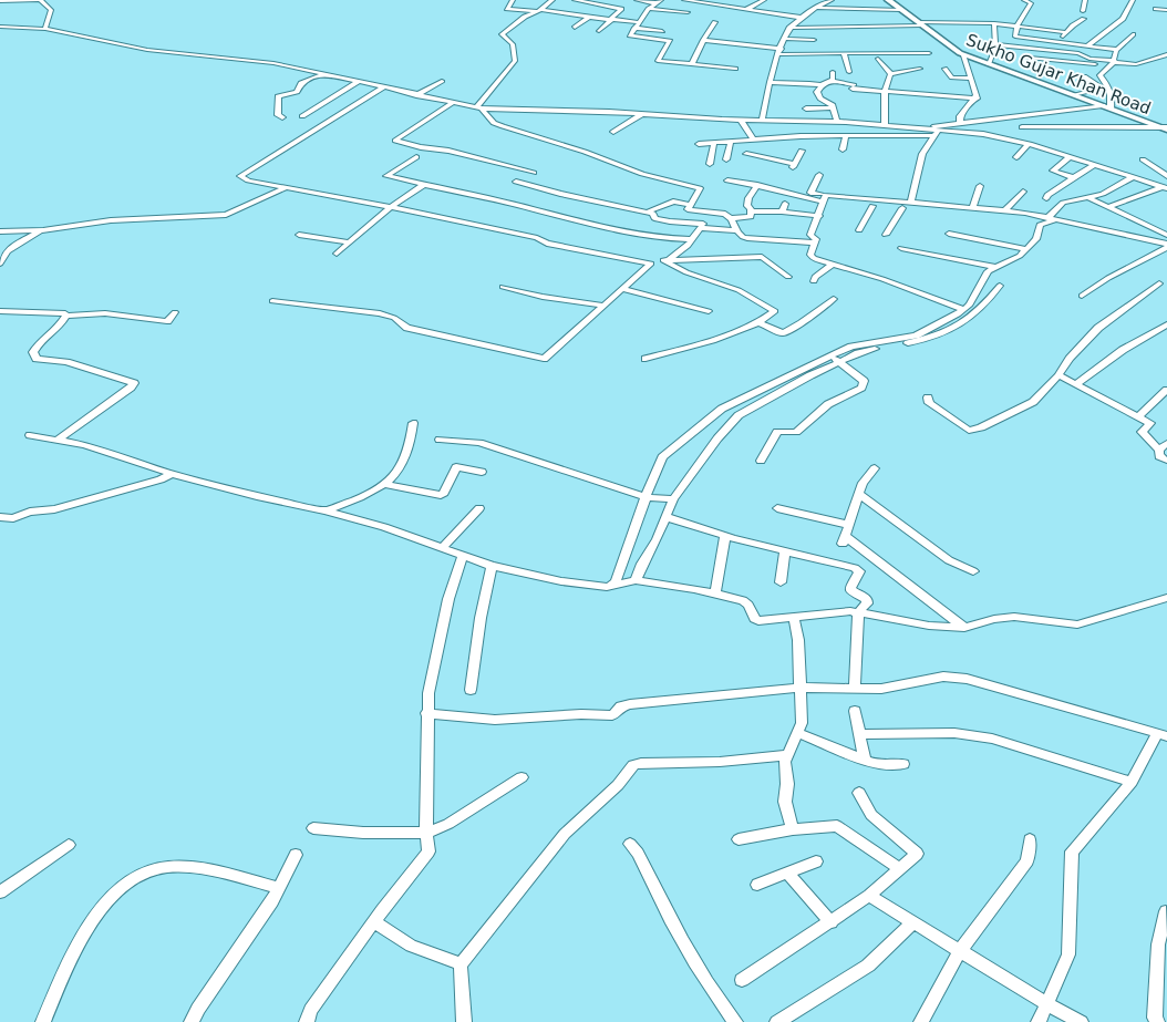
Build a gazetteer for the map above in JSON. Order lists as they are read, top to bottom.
{
  "streets": {
    "main road": ["Sukho Gujar Khan Road"]
  }
}
